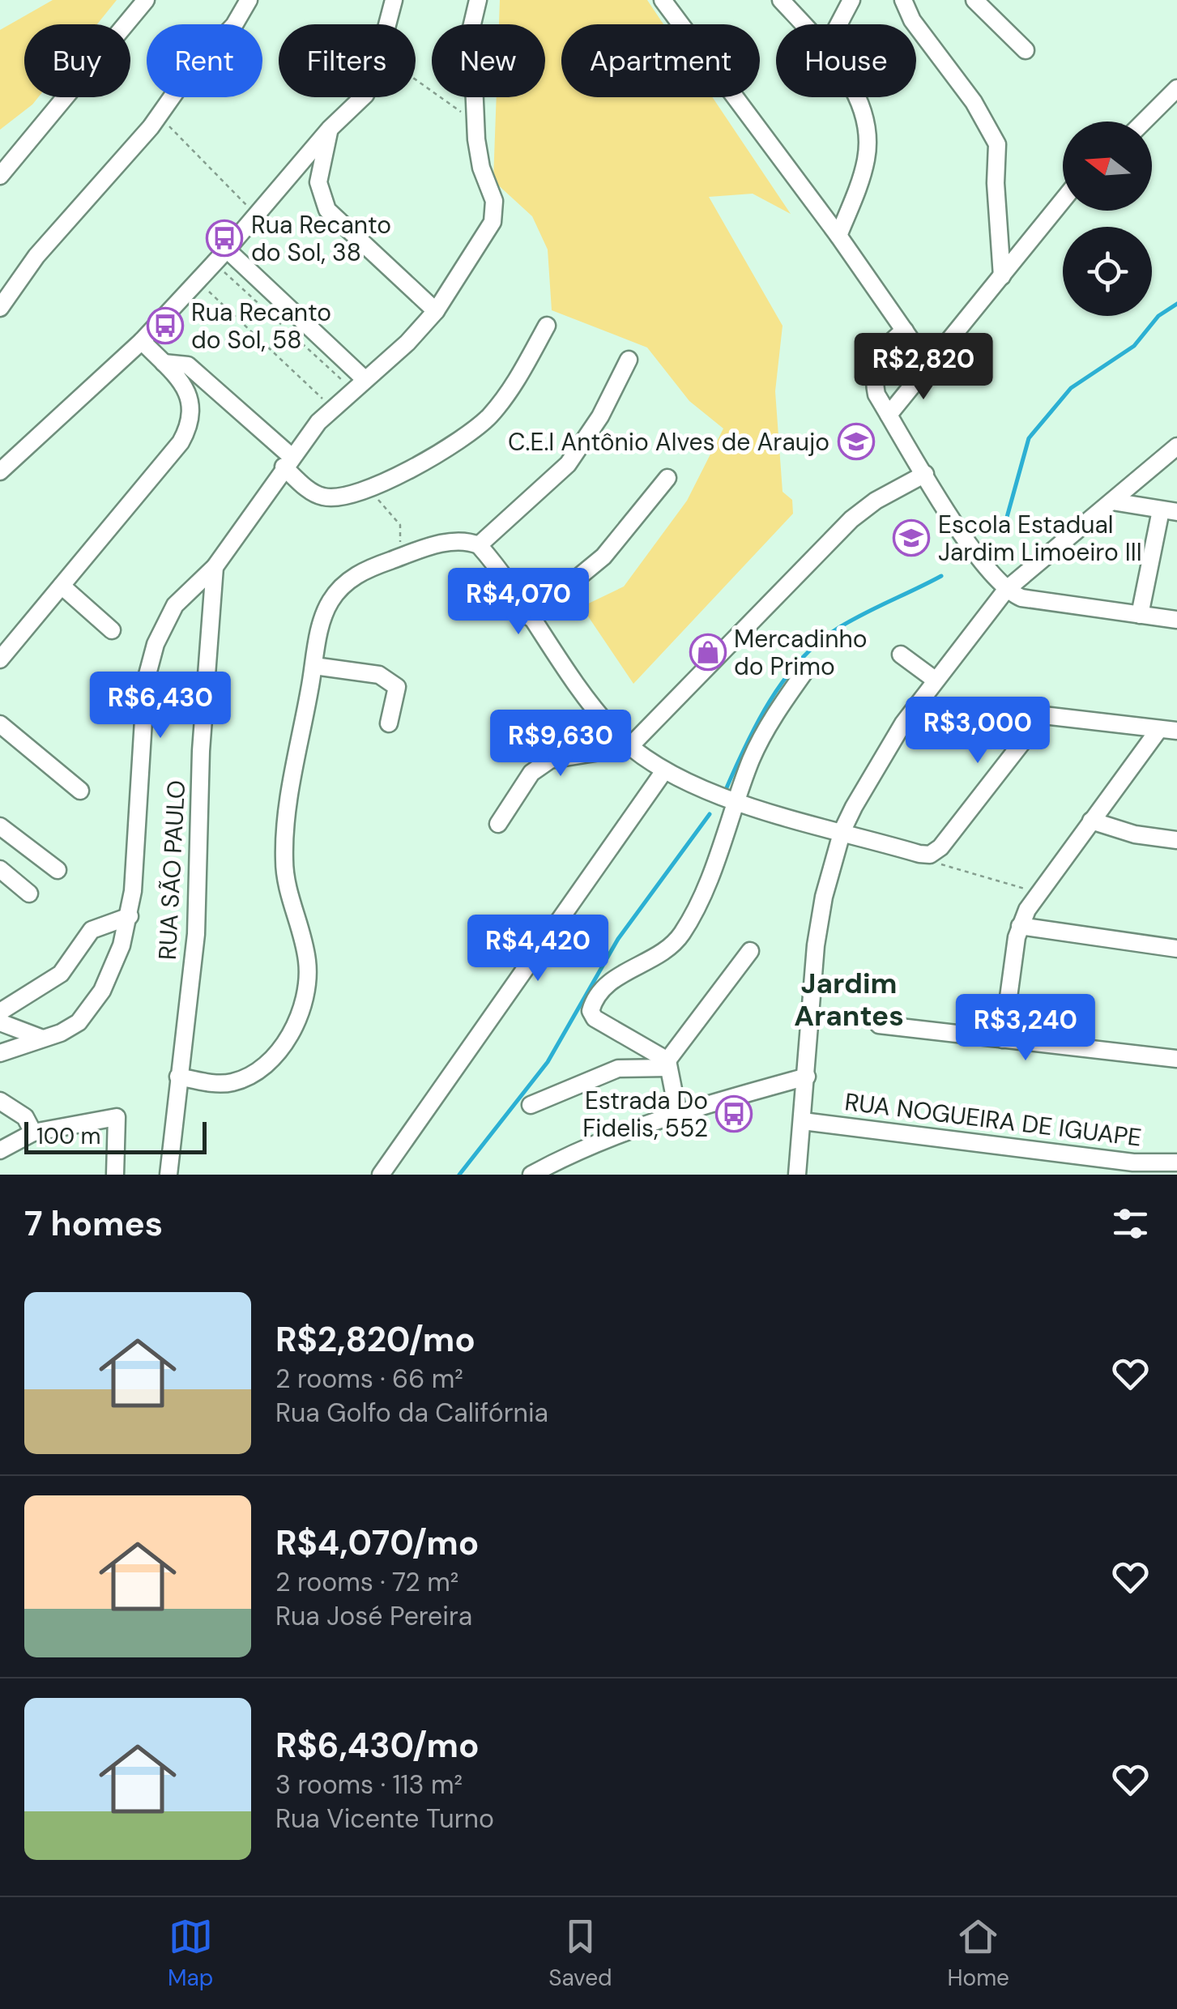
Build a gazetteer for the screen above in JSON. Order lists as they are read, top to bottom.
{
  "streets": {
    "street": ["RUA SÃO PAULO", "RUA NOGUEIRA DE IGUAPE"]
  },
  "districts": ["Jardim Arantes"],
  "places": {
    "bus stop": ["Rua Recanto do Sol, 38", "Rua Recanto do Sol, 58", "Estrada Do Fidelis, 552"],
    "school or university": ["C.E.I Antônio Alves de Araujo", "Escola Estadual Jardim Limoeiro III"],
    "shop": ["Mercadinho do Primo"]
  },
  "scale_bar": "100 m",
  "north": "left",
  "page": {
    "chip": [
      "Buy",
      "Rent",
      "Filters",
      "New",
      "Apartment",
      "House"
    ],
    "price": [
      "R$2,820",
      "R$4,070",
      "R$6,430",
      "R$3,000",
      "R$9,630",
      "R$4,420",
      "R$3,240"
    ],
    "scale": "100 m",
    "heading": "7 homes",
    "list": [
      {
        "name": "R$2,820/mo",
        "note": "2 rooms · 66 m² · Rua Golfo da Califórnia"
      },
      {
        "name": "R$4,070/mo",
        "note": "2 rooms · 72 m² · Rua José Pereira"
      },
      {
        "name": "R$6,430/mo",
        "note": "3 rooms · 113 m² · Rua Vicente Turno"
      }
    ],
    "tabs": ["Map", "Saved", "Home"]
  }
}
